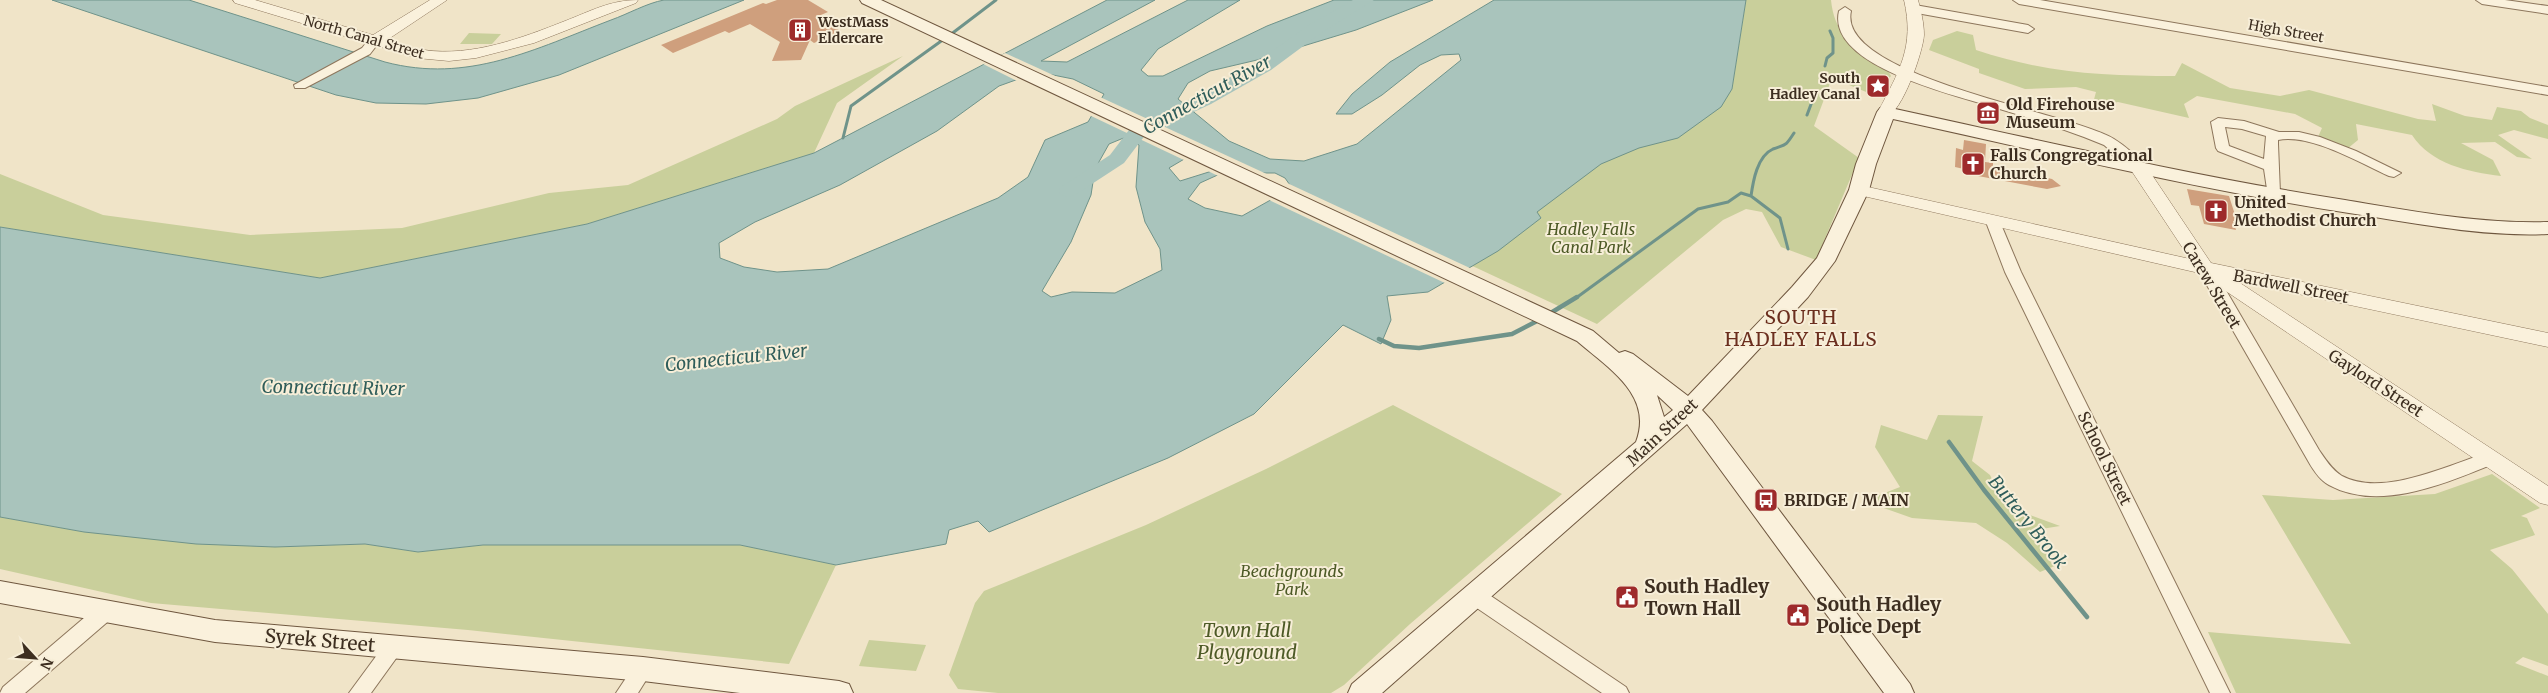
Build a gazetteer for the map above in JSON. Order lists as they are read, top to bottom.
{
  "streets": {
    "main road": ["Main Street", "Syrek Street"],
    "street": [
      "High Street",
      "North Canal Street",
      "Carew Street",
      "Bardwell Street",
      "Gaylord Street",
      "School Street"
    ]
  },
  "crossings": [
    ["Carew Street", "Bardwell Street"],
    ["Carew Street", "Gaylord Street"],
    ["Bardwell Street", "Gaylord Street"],
    ["Bardwell Street", "Main Street"],
    ["Bardwell Street", "School Street"]
  ],
  "districts": ["SOUTH HADLEY FALLS"],
  "water": ["Connecticut River", "Buttery Brook"],
  "parks": ["Hadley Falls Canal Park", "Beachgrounds Park", "Town Hall Playground"],
  "places": {
    "building": ["WestMass Eldercare"],
    "place": ["South Hadley Canal"],
    "museum": ["Old Firehouse Museum"],
    "church": ["Falls Congregational Church", "United Methodist Church"],
    "bus stop": ["BRIDGE / MAIN"],
    "public building": ["South Hadley Town Hall", "South Hadley Police Dept"]
  },
  "north": "bottom right"
}
